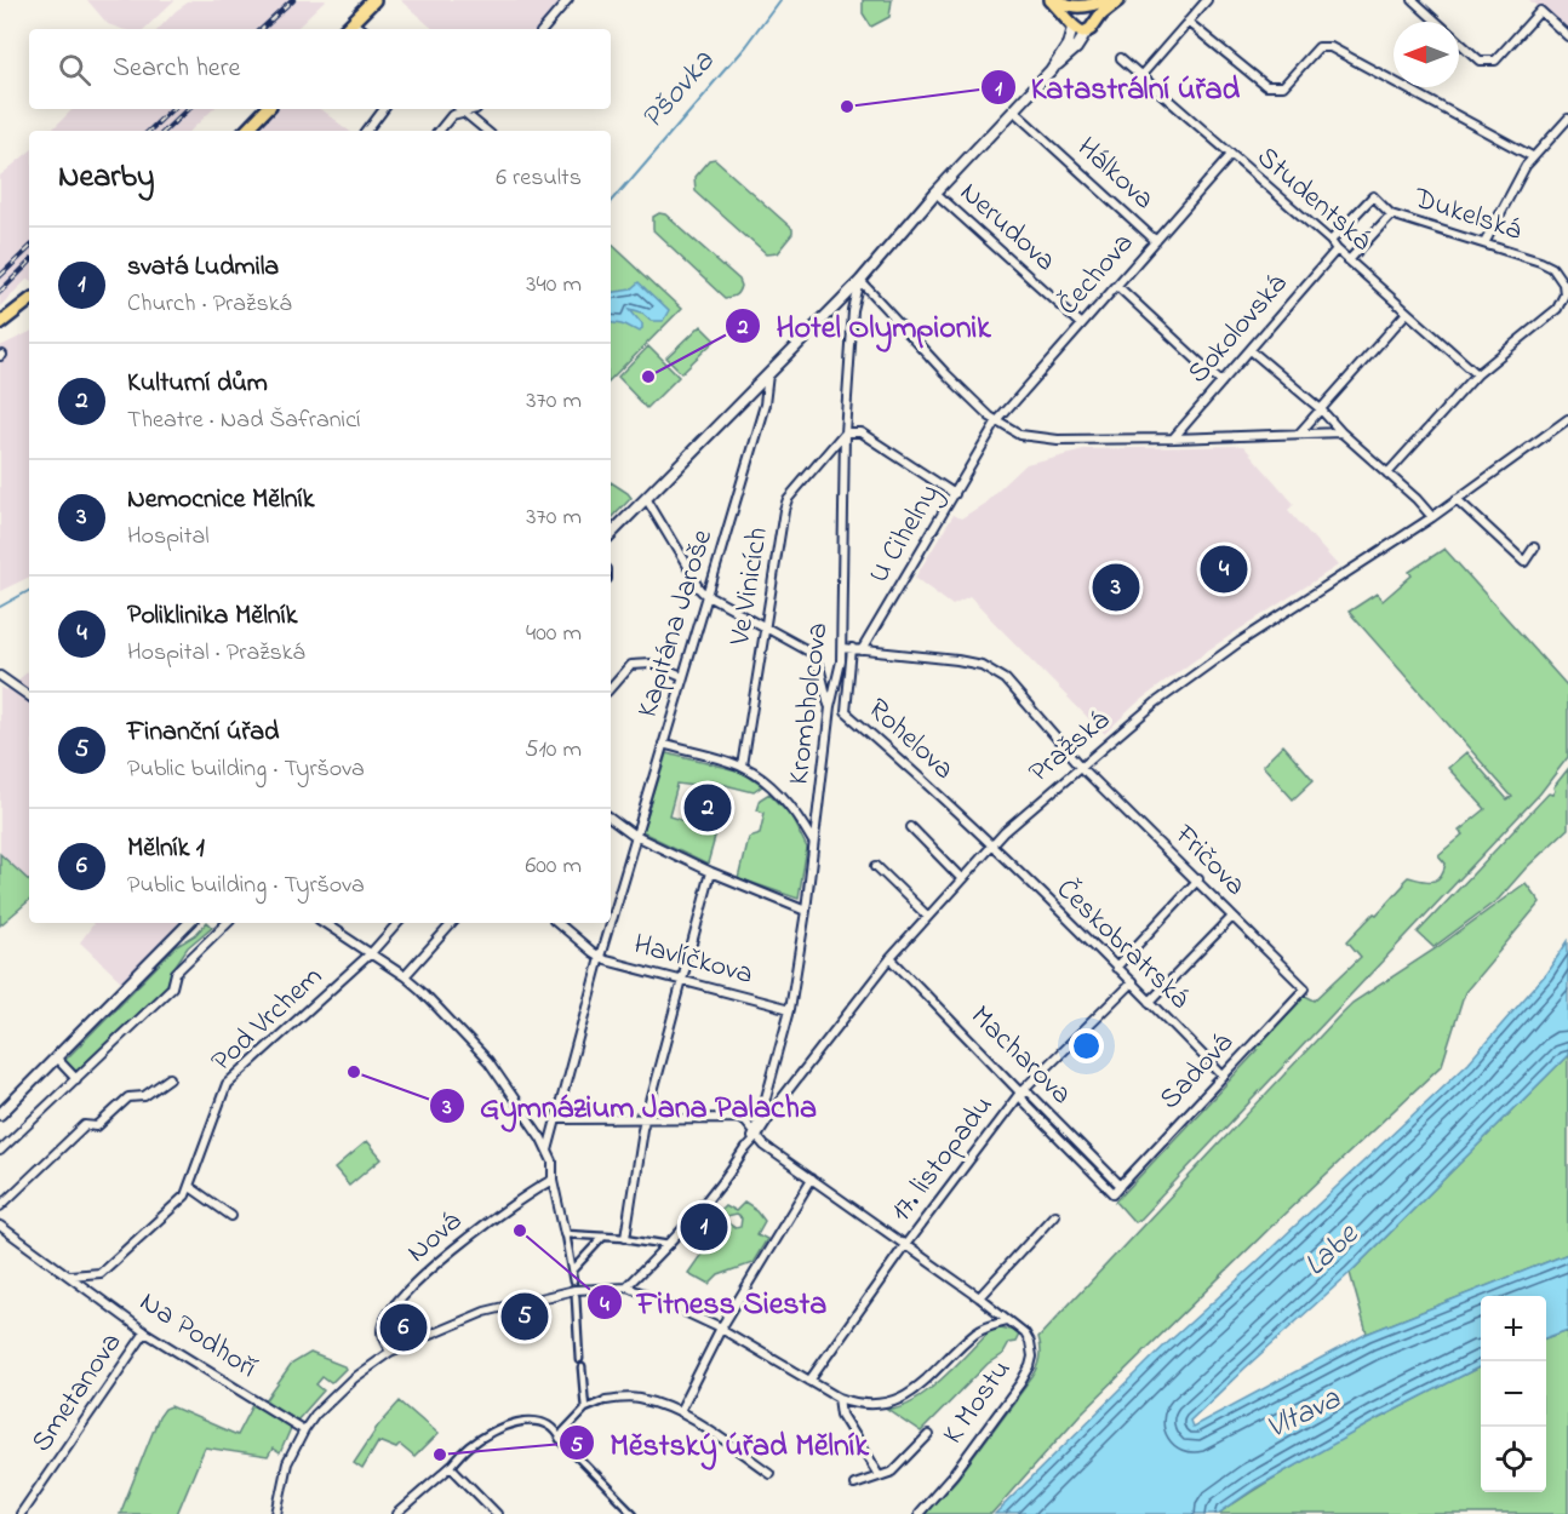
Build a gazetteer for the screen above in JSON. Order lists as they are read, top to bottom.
{
  "streets": {
    "street": [
      "Hálkova",
      "Studentská",
      "Dukelská",
      "Nerudova",
      "Čechova",
      "Sokolovská",
      "U Cihelny",
      "Ve Vinicích",
      "Kapitána Jaroše",
      "Krombholcova",
      "Rohelova",
      "Pražská",
      "Fričova",
      "Českobratrská",
      "Havlíčkova",
      "Pod Vrchem",
      "Macharova",
      "Sadová",
      "17. listopadu",
      "Nová",
      "Na Podhoří",
      "Smetanova",
      "K Mostu"
    ]
  },
  "crossings": [
    ["Hálkova", "Čechova"],
    ["Studentská", "Dukelská"],
    ["Studentská", "Čechova"],
    ["Studentská", "Sokolovská"],
    ["Nerudova", "Čechova"],
    ["Čechova", "U Cihelny"],
    ["U Cihelny", "Fričova"],
    ["Ve Vinicích", "Krombholcova"],
    ["Kapitána Jaroše", "Havlíčkova"],
    ["Kapitána Jaroše", "Nová"],
    ["Krombholcova", "Pražská"],
    ["Krombholcova", "Havlíčkova"],
    ["Rohelova", "Pražská"],
    ["Rohelova", "Českobratrská"],
    ["Pražská", "Fričova"],
    ["Pražská", "Českobratrská"],
    ["Pražská", "Macharova"],
    ["Pražská", "K Mostu"],
    ["Fričova", "Sadová"],
    ["Českobratrská", "Sadová"],
    ["Českobratrská", "17. listopadu"],
    ["Pod Vrchem", "Na Podhoří"],
    ["Macharova", "Sadová"],
    ["Macharova", "17. listopadu"],
    ["Sadová", "17. listopadu"],
    ["17. listopadu", "K Mostu"],
    ["Na Podhoří", "Smetanova"]
  ],
  "water": ["Pšovka", "Labe", "Vltava"],
  "places": [
    "Katastrální úřad",
    "Hotel Olympionik",
    "Gymnázium Jana Palacha",
    "Fitness Siesta",
    "Městský úřad Mělník"
  ],
  "north": "left",
  "page": {
    "search": "Search here",
    "heading": ["Nearby", "6 results"],
    "list": [
      {
        "mark": "1",
        "name": "svatá Ludmila",
        "note": "Church · Pražská",
        "value": "340 m"
      },
      {
        "mark": "2",
        "name": "Kulturní dům",
        "note": "Theatre · Nad Šafranicí",
        "value": "370 m"
      },
      {
        "mark": "3",
        "name": "Nemocnice Mělník",
        "note": "Hospital",
        "value": "370 m"
      },
      {
        "mark": "4",
        "name": "Poliklinika Mělník",
        "note": "Hospital · Pražská",
        "value": "400 m"
      },
      {
        "mark": "5",
        "name": "Finanční úřad",
        "note": "Public building · Tyršova",
        "value": "510 m"
      },
      {
        "mark": "6",
        "name": "Mělník 1",
        "note": "Public building · Tyršova",
        "value": "600 m"
      }
    ],
    "pins": [
      "4",
      "3",
      "2",
      "1",
      "5",
      "6"
    ],
    "map_buttons": ["+", "−"]
  }
}
